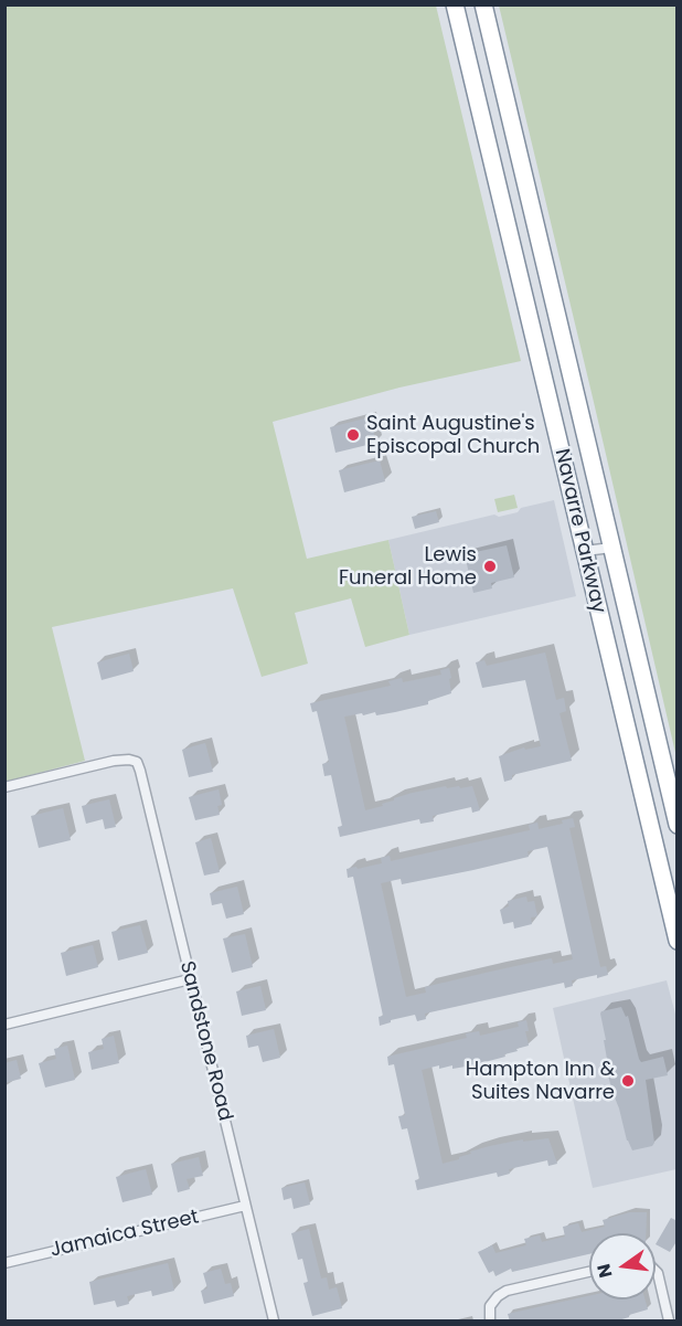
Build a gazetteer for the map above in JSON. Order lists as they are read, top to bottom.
{
  "streets": {
    "highway": ["Navarre Parkway"],
    "street": ["Sandstone Road", "Jamaica Street"]
  },
  "crossings": [
    ["Sandstone Road", "Jamaica Street"]
  ],
  "places": ["Saint Augustine's Episcopal Church", "Lewis Funeral Home", "Hampton Inn & Suites Navarre"],
  "north": "left"
}
